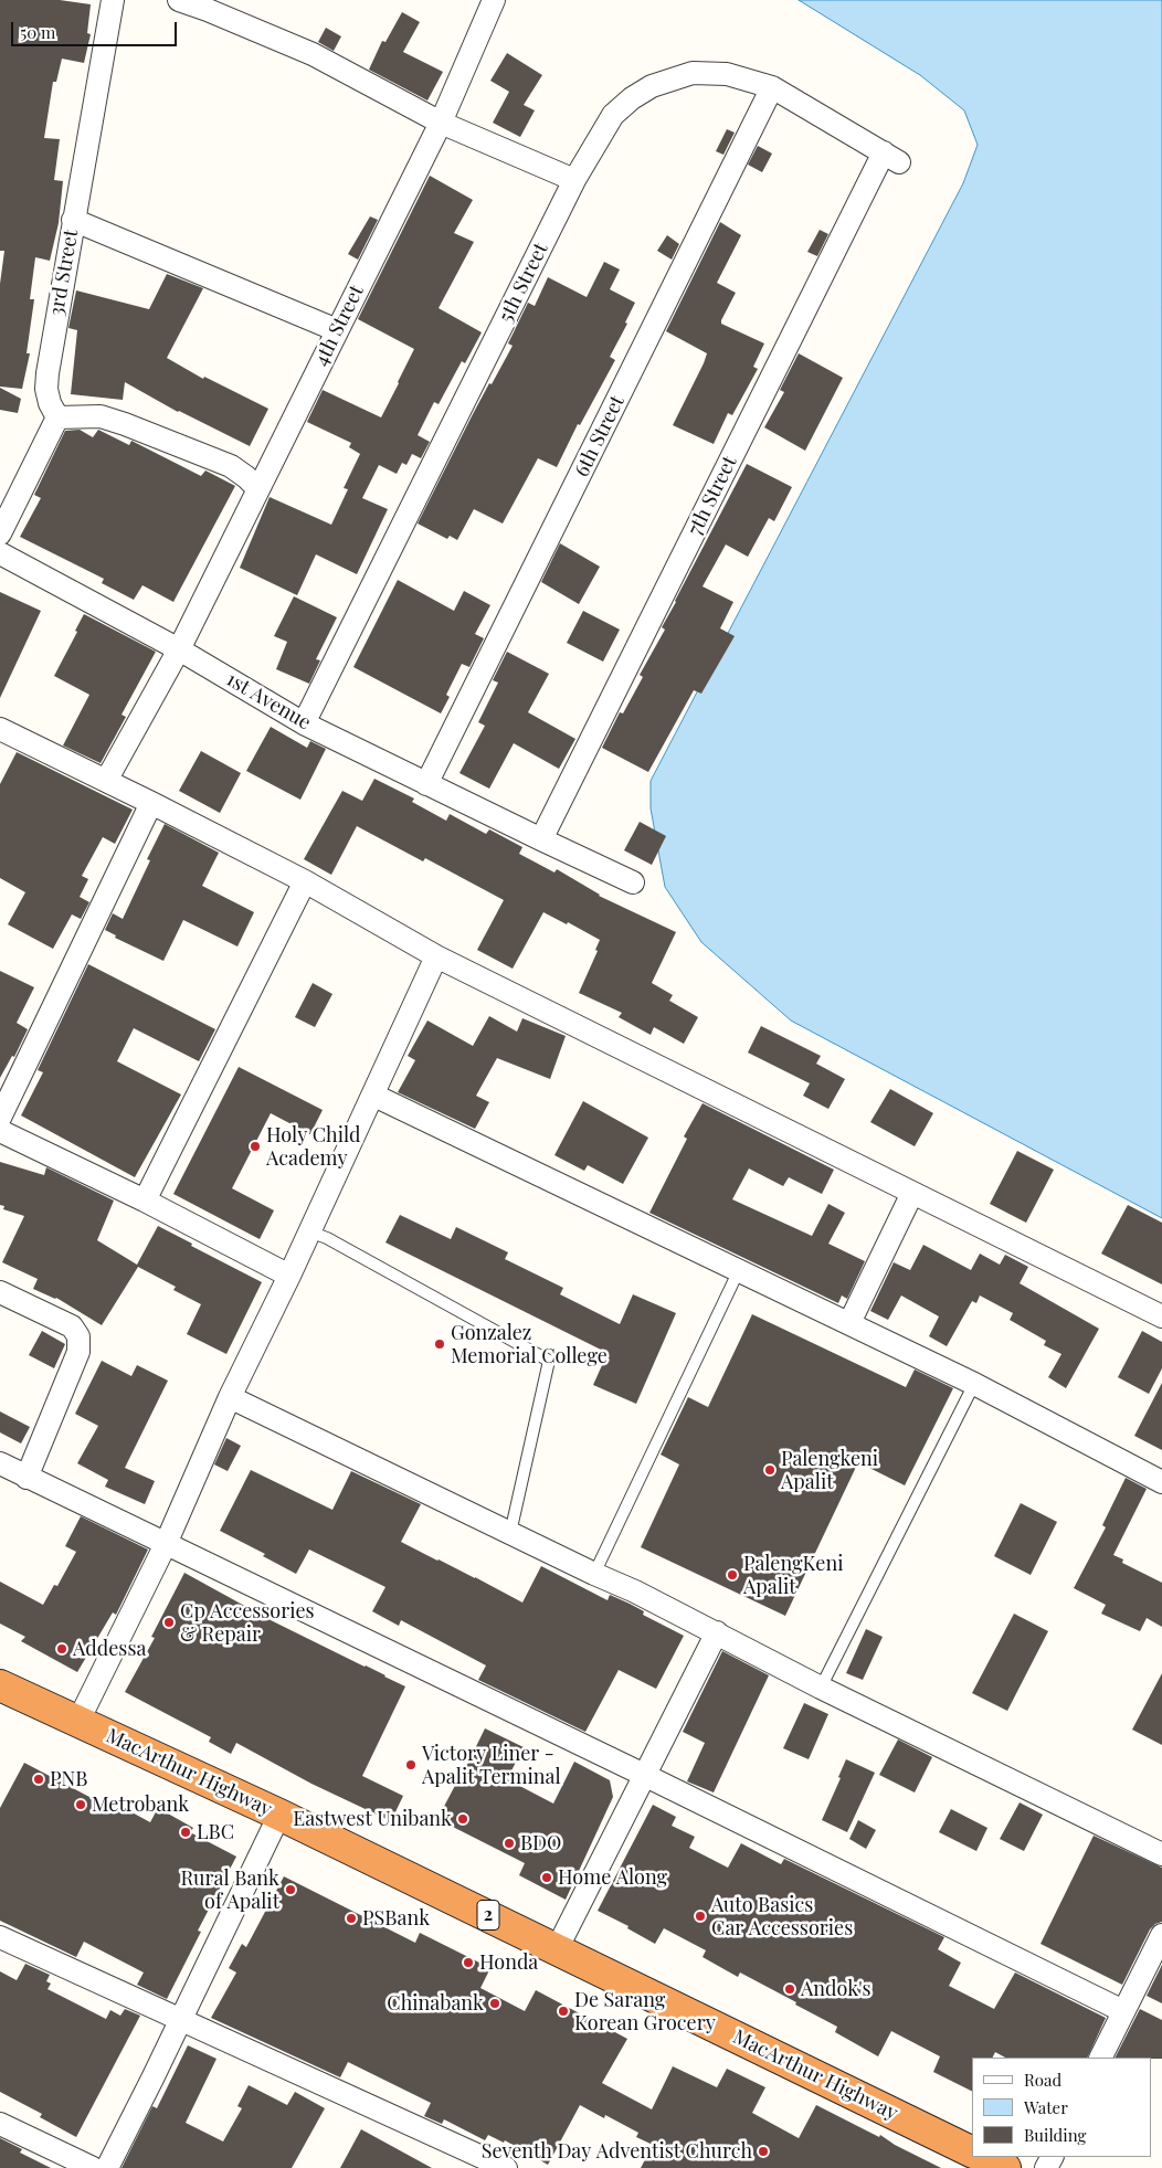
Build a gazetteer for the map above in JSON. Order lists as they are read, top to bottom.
{
  "streets": {
    "highway": ["MacArthur Highway", "2"],
    "street": [
      "3rd Street",
      "5th Street",
      "4th Street",
      "6th Street",
      "7th Street",
      "1st Avenue"
    ]
  },
  "crossings": [
    ["5th Street", "6th Street"],
    ["5th Street", "7th Street"],
    ["5th Street", "1st Avenue"],
    ["4th Street", "1st Avenue"],
    ["6th Street", "1st Avenue"],
    ["7th Street", "1st Avenue"]
  ],
  "places": [
    "Holy Child Academy",
    "Gonzalez Memorial College",
    "Palengkeni Apalit",
    "PalengKeni Apalit",
    "Cp Accessories & Repair",
    "Addessa",
    "Victory Liner - Apalit Terminal",
    "PNB",
    "Metrobank",
    "Eastwest Unibank",
    "LBC",
    "BDO",
    "Home Along",
    "Rural Bank of Apalit",
    "Auto Basics Car Accessories",
    "PSBank",
    "Honda",
    "Andok's",
    "Chinabank",
    "De Sarang Korean Grocery",
    "Seventh Day Adventist Church"
  ],
  "legend": ["Road", "Water", "Building"],
  "scale_bar": "50 m"
}
